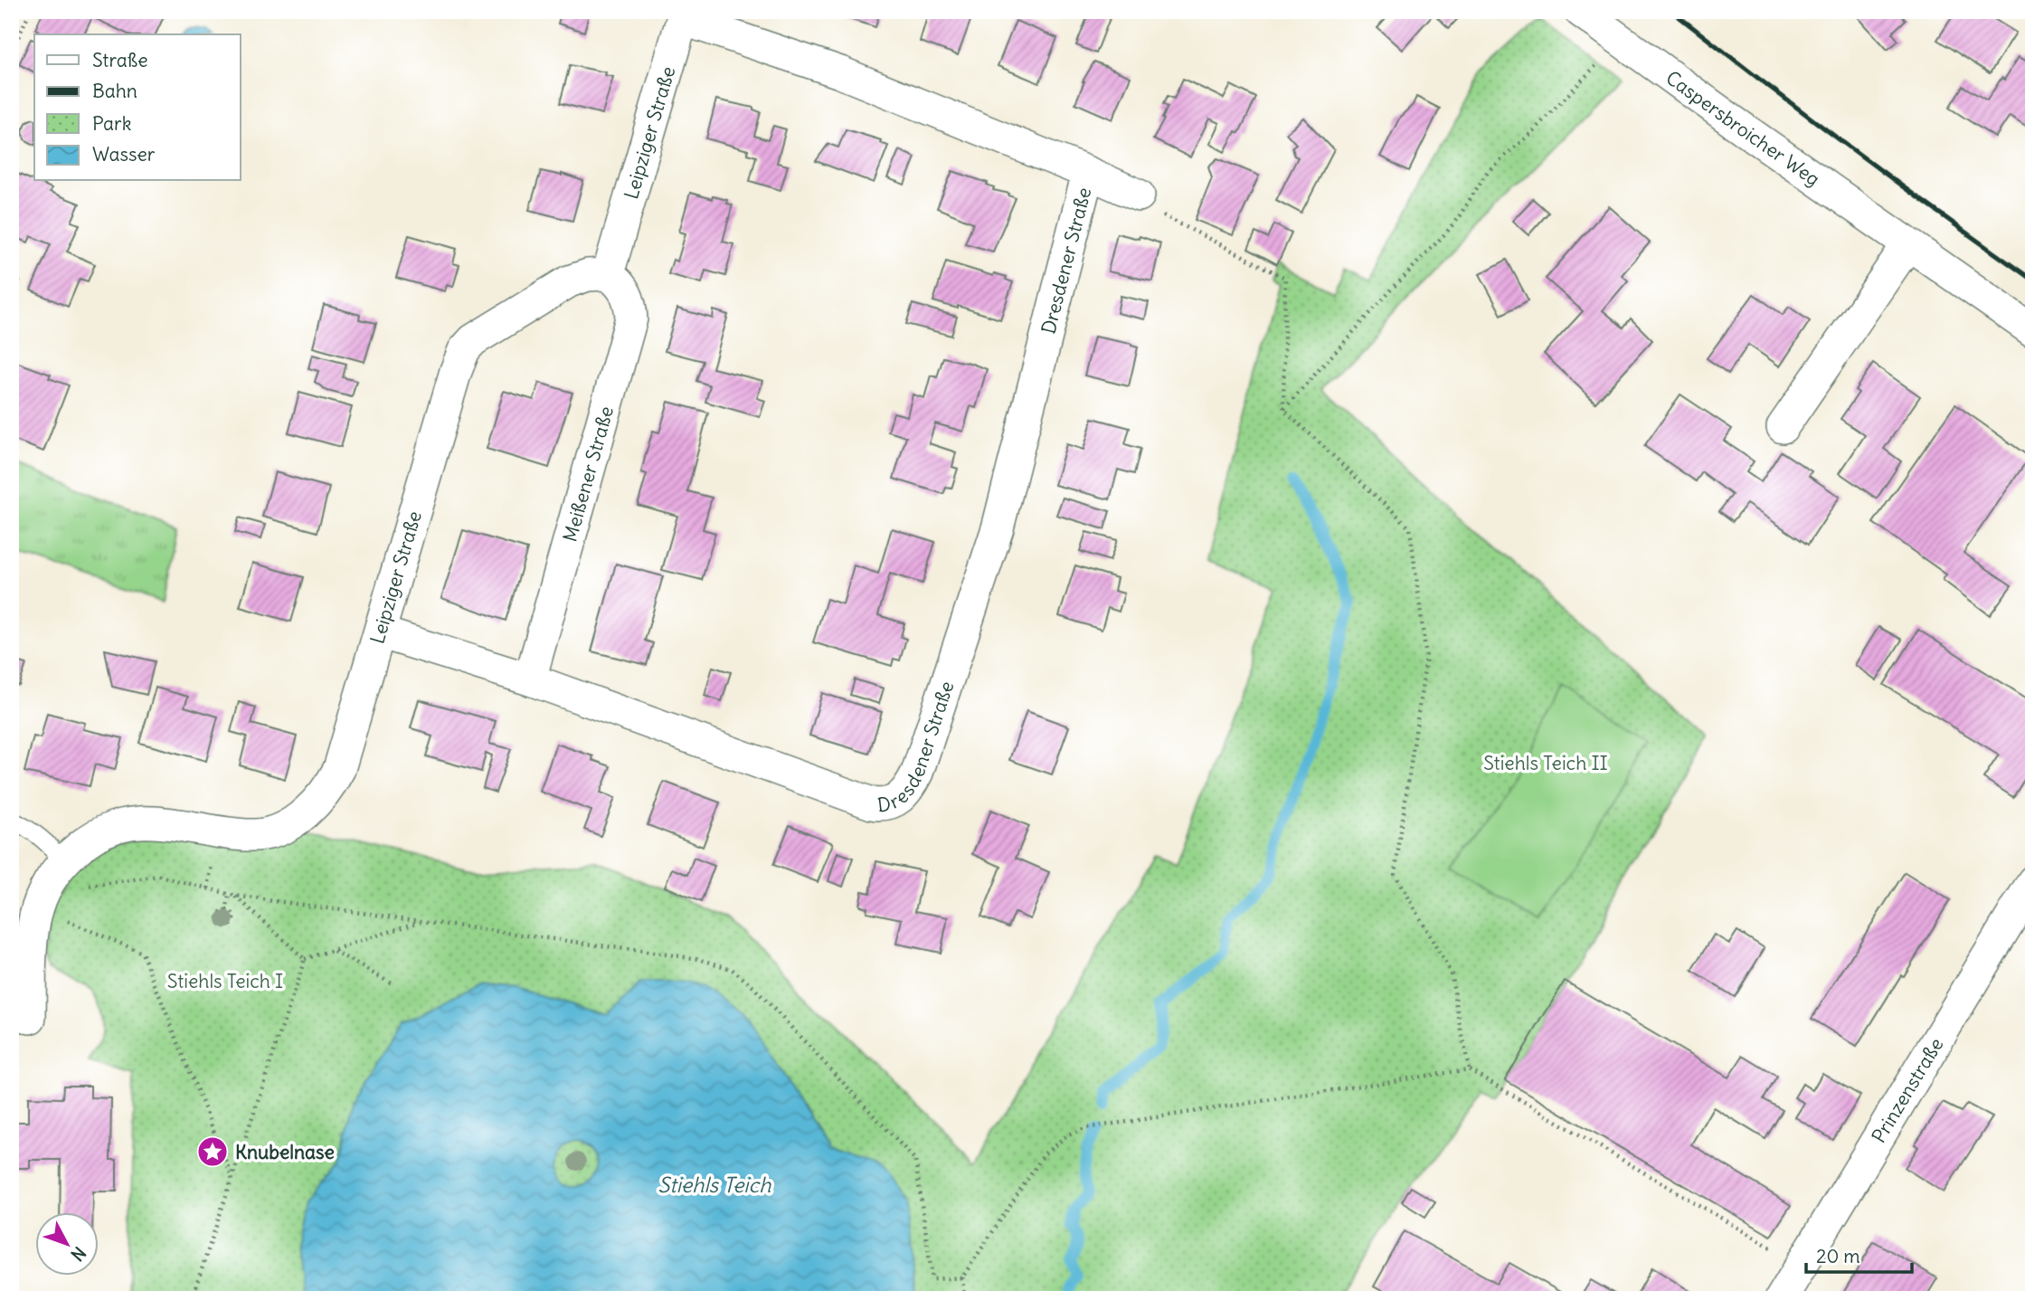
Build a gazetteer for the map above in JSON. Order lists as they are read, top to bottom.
{
  "streets": {
    "street": [
      "Caspersbroicher Weg",
      "Leipziger Straße",
      "Dresdener Straße",
      "Meißener Straße",
      "Prinzenstraße"
    ]
  },
  "crossings": [
    ["Leipziger Straße", "Dresdener Straße"],
    ["Leipziger Straße", "Meißener Straße"],
    ["Dresdener Straße", "Meißener Straße"]
  ],
  "water": ["Stiehls Teich"],
  "parks": ["Stiehls Teich II", "Stiehls Teich I"],
  "places": {
    "place": ["Knubelnase"]
  },
  "legend": [
    "Straße",
    "Bahn",
    "Park",
    "Wasser"
  ],
  "scale_bar": "20 m",
  "north": "bottom right"
}
